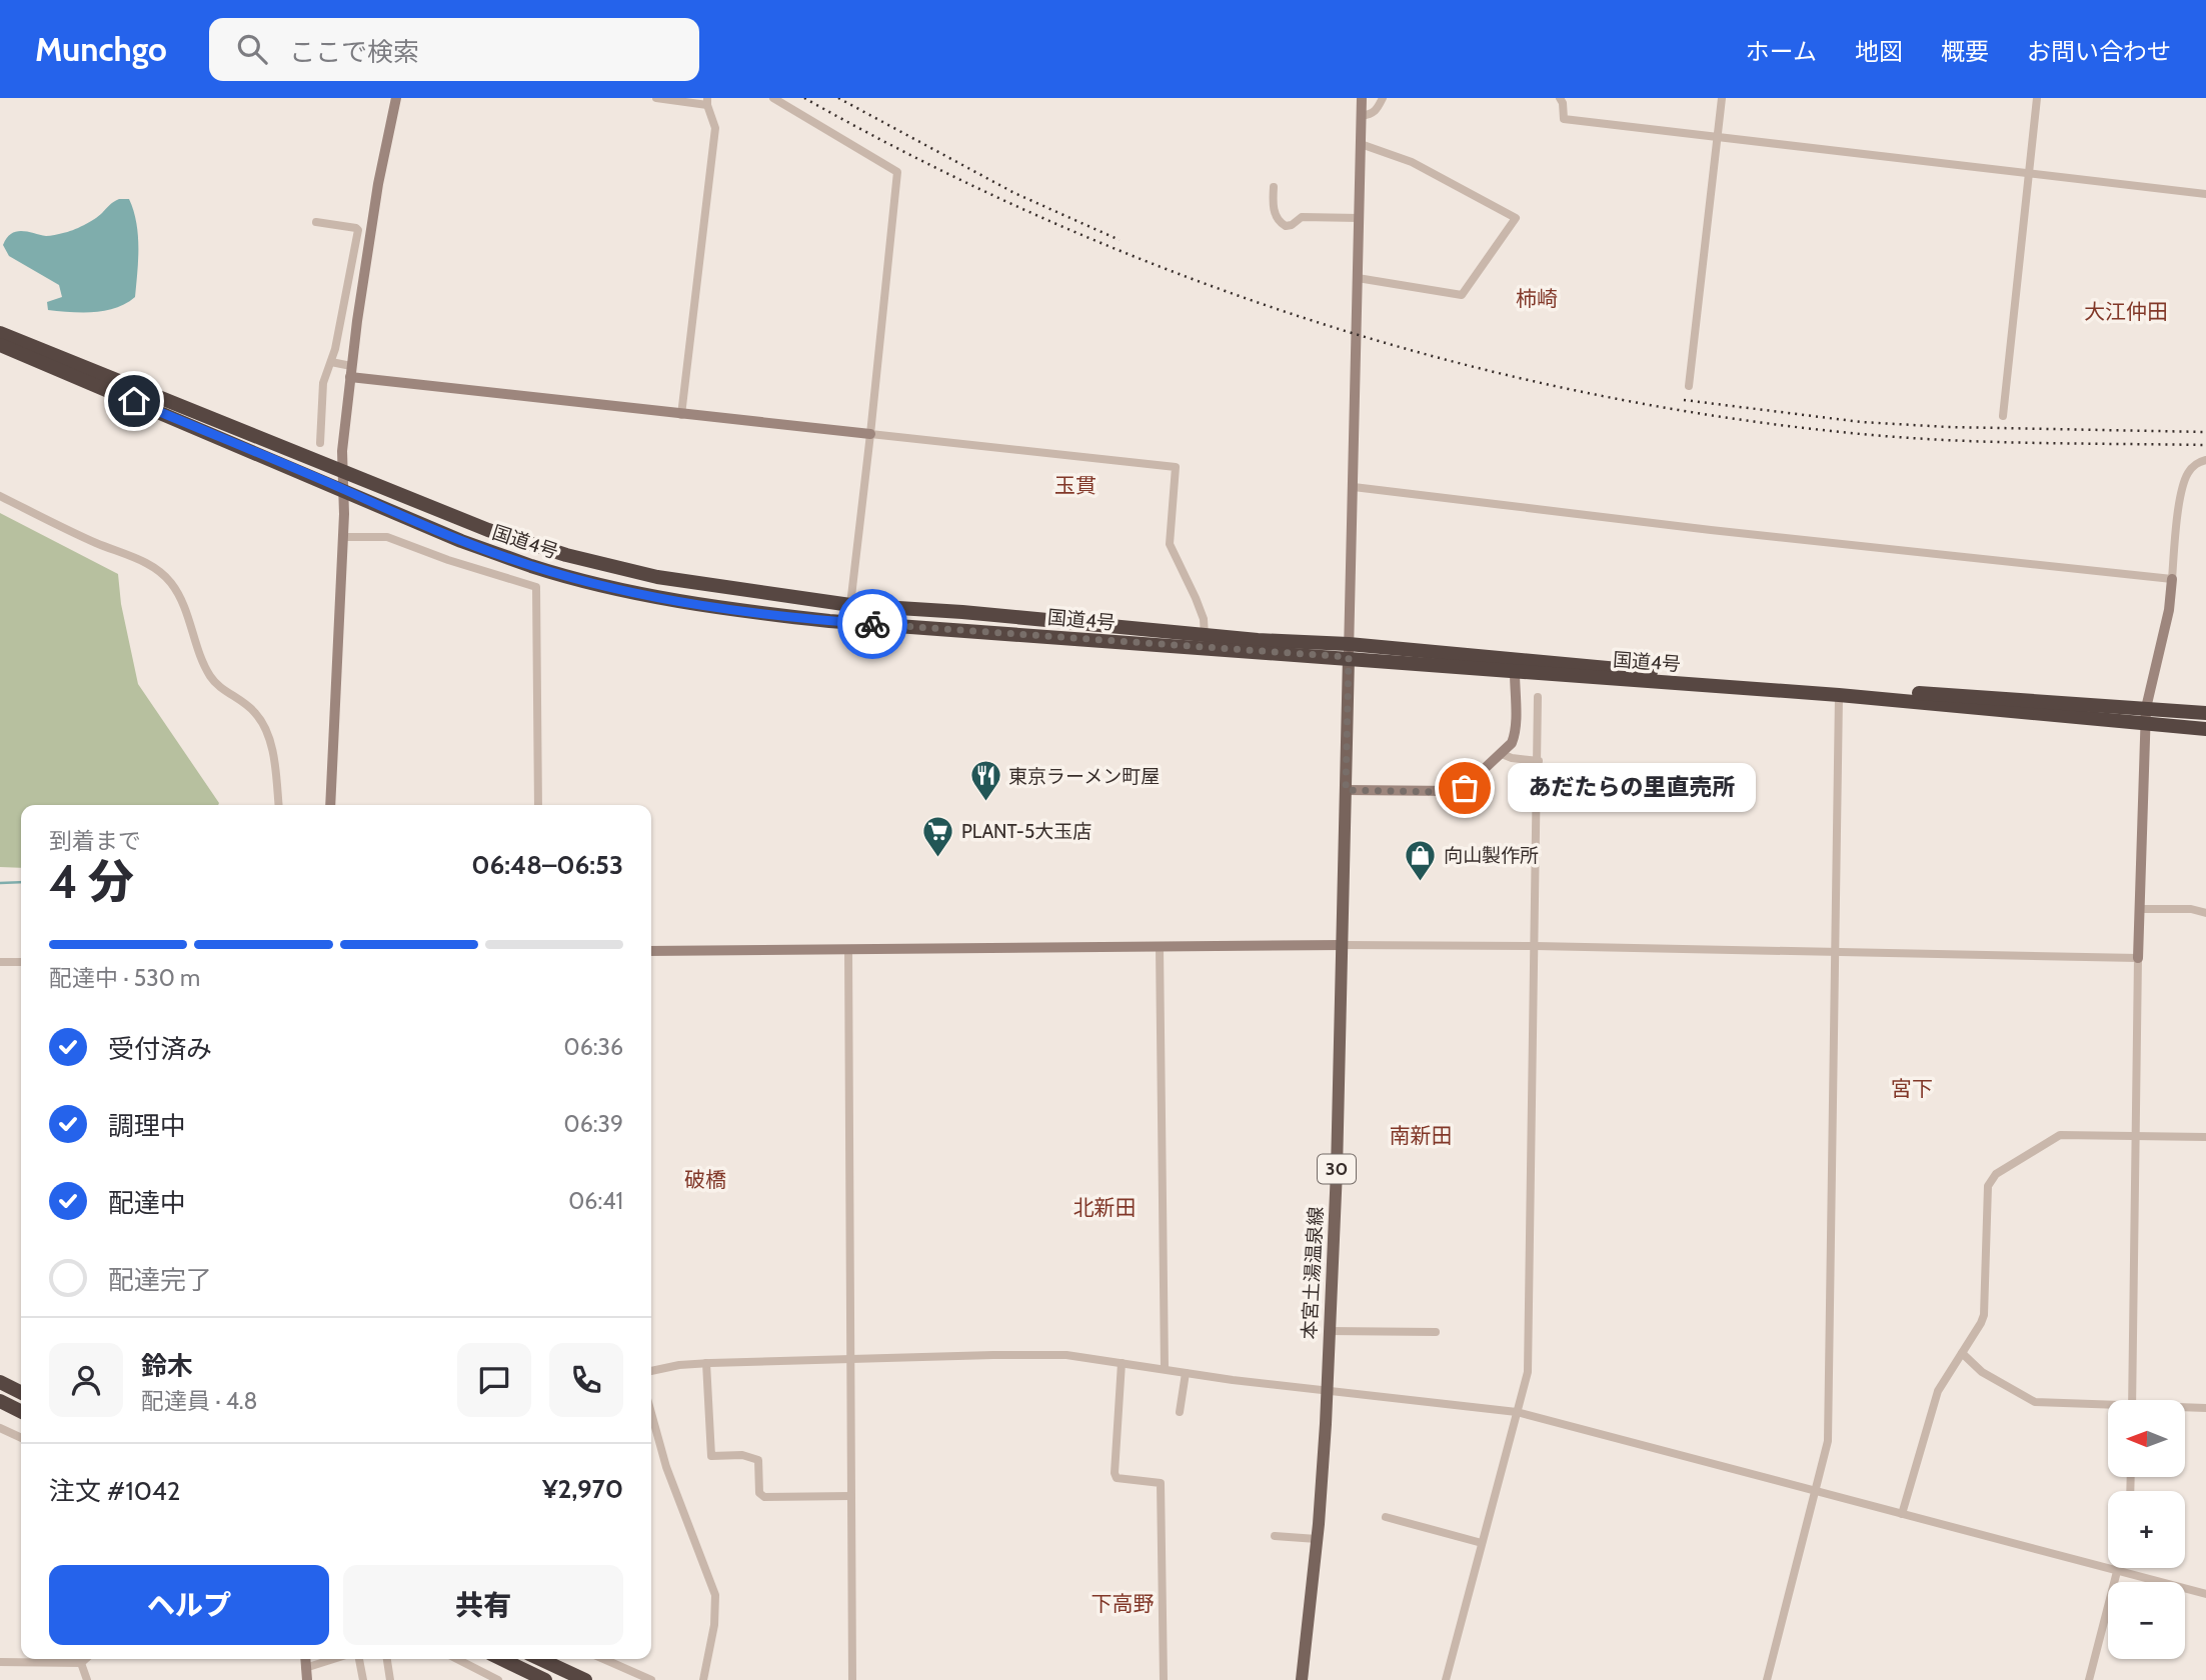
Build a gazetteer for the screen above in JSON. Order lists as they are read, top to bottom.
{
  "streets": {
    "highway": ["国道4号"],
    "main road": ["30", "本宮土湯温泉線"]
  },
  "crossings": [
    ["国道4号", "本宮土湯温泉線"]
  ],
  "districts": [
    "柿崎",
    "大江仲田",
    "玉貫",
    "宮下",
    "南新田",
    "破橋",
    "北新田",
    "下高野"
  ],
  "places": {
    "other": ["あだたらの里直売所"],
    "restaurant": ["東京ラーメン町屋"],
    "supermarket": ["PLANT-5大玉店"],
    "shop": ["向山製作所"]
  },
  "north": "left",
  "page": {
    "header": "Munchgo",
    "search": "ここで検索",
    "nav": [
      "ホーム",
      "地図",
      "概要",
      "お問い合わせ"
    ],
    "bubble": "あだたらの里直売所",
    "heading": ["4 分", "到着まで", "06:48–06:53"],
    "panel": [
      "鈴木",
      "配達員 · 4.8",
      "注文 #1042",
      "¥2,970"
    ],
    "bar": "配達中 · 530 m",
    "list": [
      ["受付済み", "06:36"],
      ["調理中", "06:39"],
      ["配達中", "06:41"],
      "配達完了"
    ],
    "map_buttons": ["+", "−"],
    "buttons": ["ヘルプ", "共有"]
  }
}
